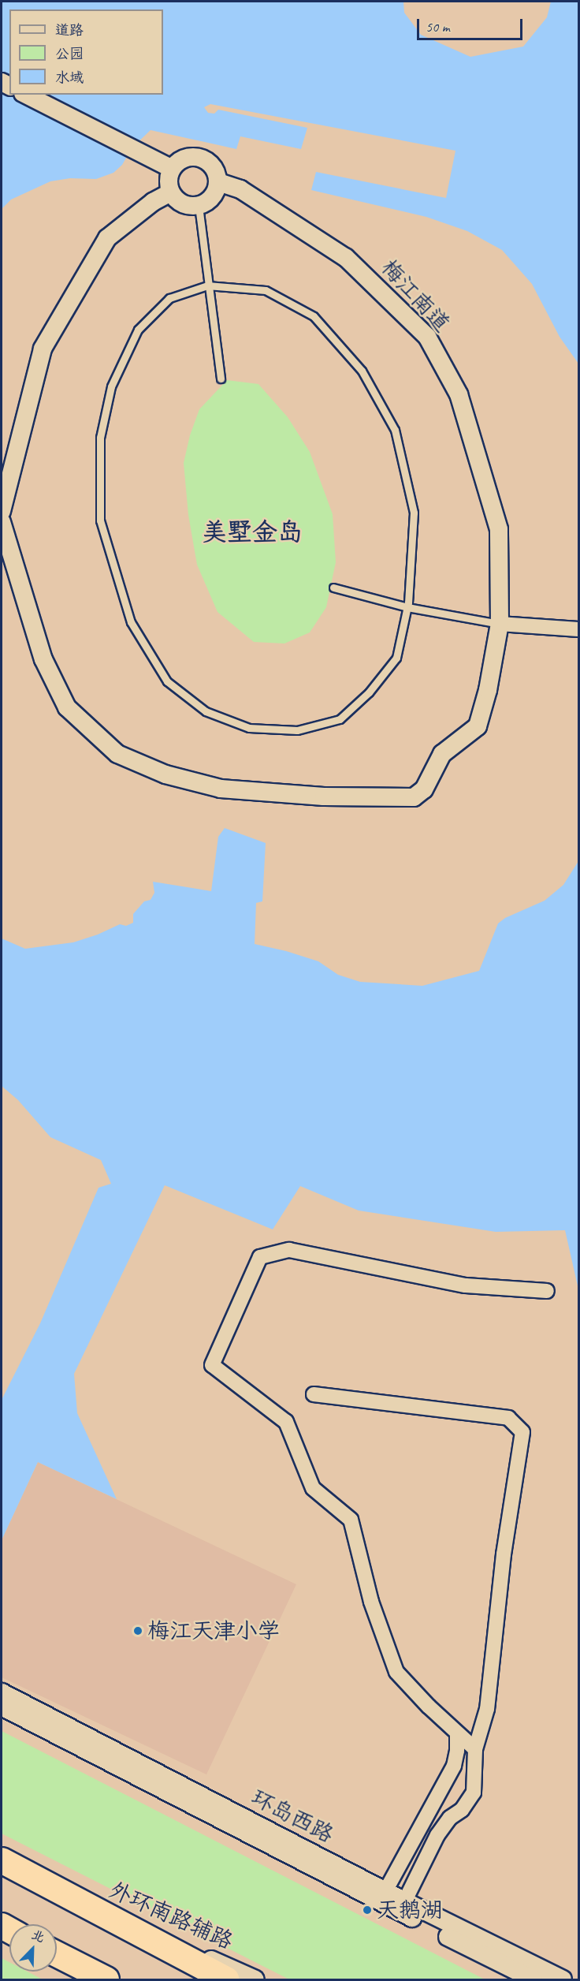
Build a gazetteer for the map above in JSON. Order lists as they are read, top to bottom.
{
  "streets": {
    "street": ["梅江南道", "环岛西路", "外环南路辅路"]
  },
  "districts": ["美墅金岛"],
  "places": ["梅江天津小学", "天鹅湖"],
  "legend": ["道路", "公园", "水域"],
  "scale_bar": "50 m",
  "north": "top right"
}
